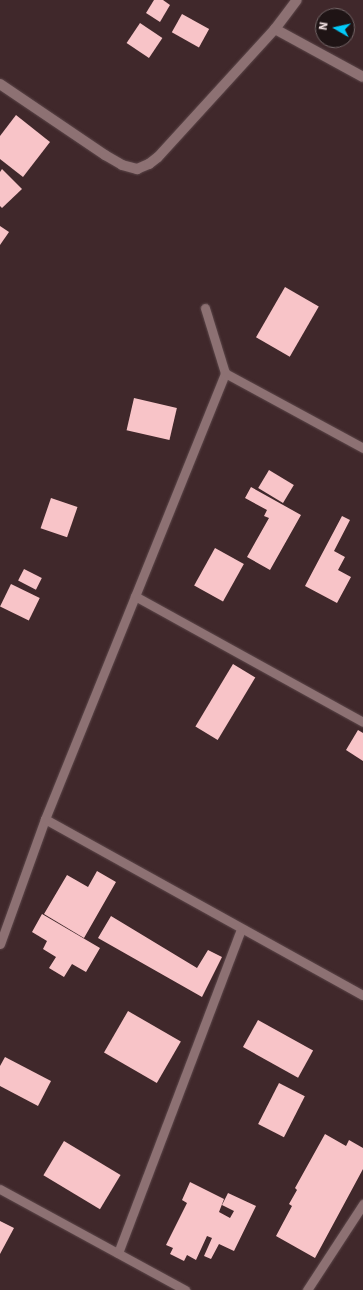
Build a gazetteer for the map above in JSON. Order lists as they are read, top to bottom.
{
  "north": "left"
}
